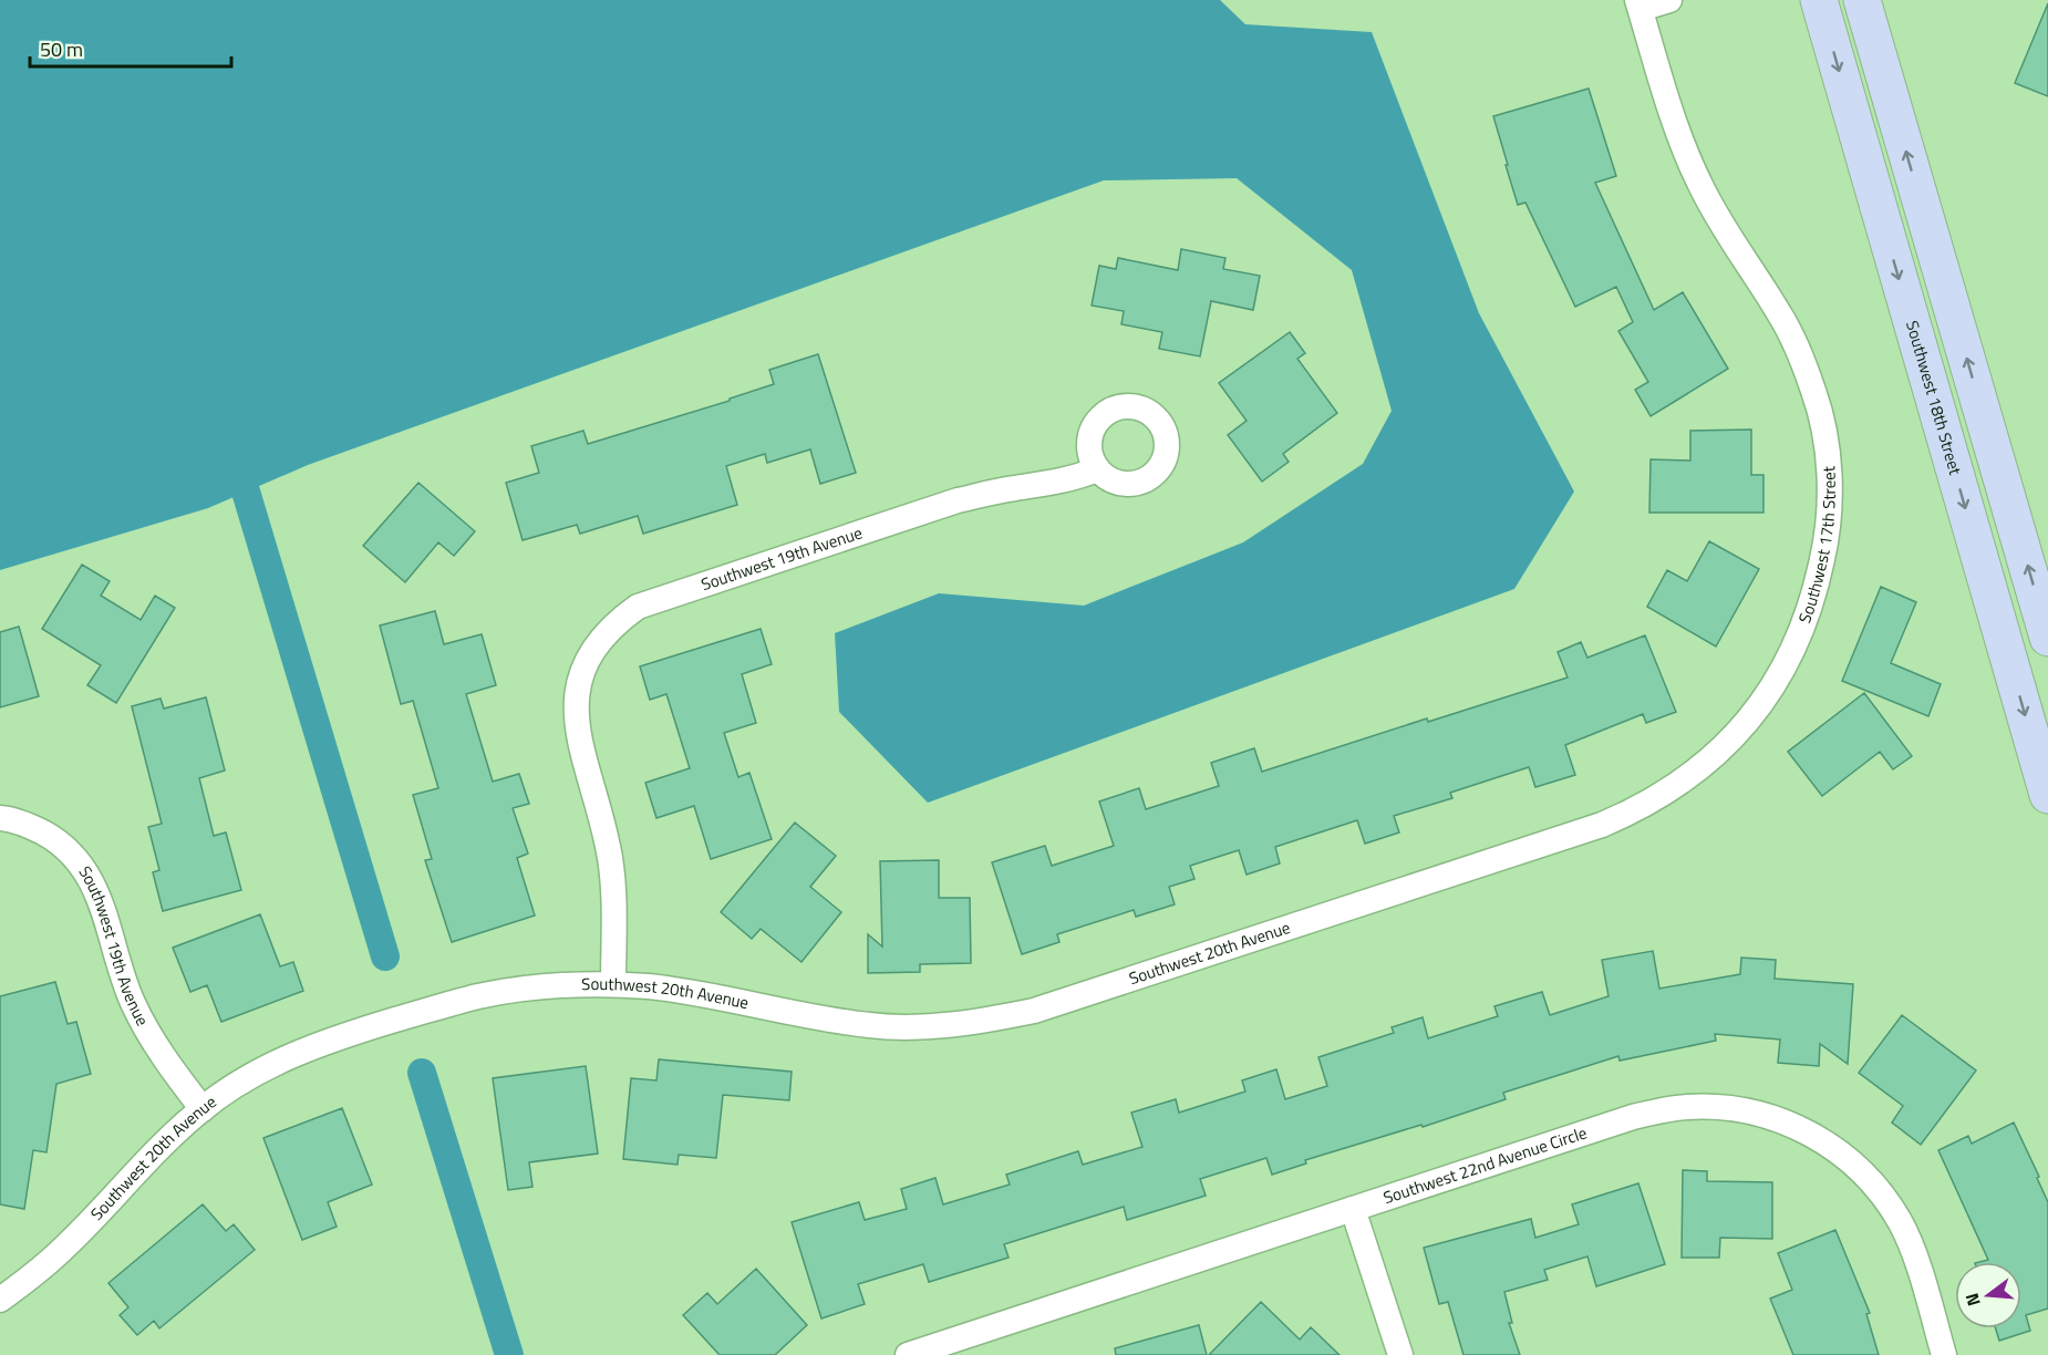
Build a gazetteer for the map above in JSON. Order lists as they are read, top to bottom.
{
  "streets": {
    "main road": ["Southwest 18th Street"],
    "street": [
      "Southwest 17th Street",
      "Southwest 19th Avenue",
      "Southwest 20th Avenue",
      "Southwest 22nd Avenue Circle"
    ]
  },
  "crossings": [
    ["Southwest 17th Street", "Southwest 20th Avenue"],
    ["Southwest 19th Avenue", "Southwest 20th Avenue"]
  ],
  "scale_bar": "50 m",
  "north": "left"
}
